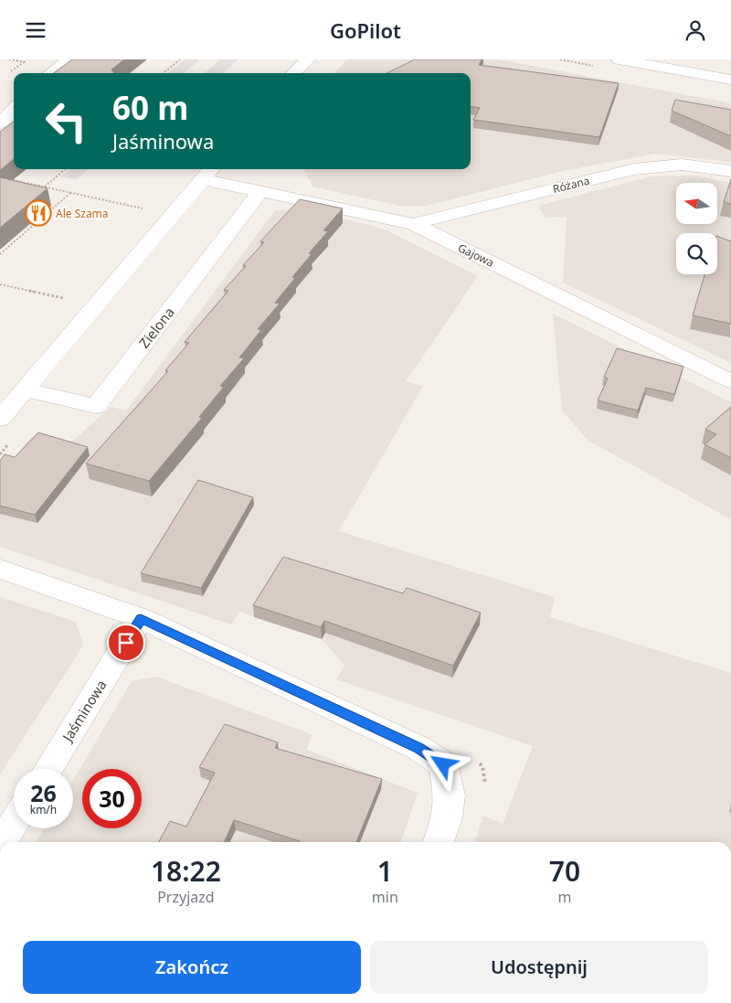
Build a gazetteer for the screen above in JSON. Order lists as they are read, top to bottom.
{
  "streets": {
    "street": [
      "Różana",
      "Gajowa",
      "Zielona",
      "Jaśminowa"
    ]
  },
  "crossings": [
    ["Różana", "Gajowa"],
    ["Gajowa", "Zielona"]
  ],
  "places": {
    "restaurant": ["Ale Szama"]
  },
  "north": "left",
  "page": {
    "header": "GoPilot",
    "turn": ["60 m", "Jaśminowa"],
    "speed": "26 km/h",
    "limit": "30",
    "eta": [
      "18:22",
      "Przyjazd",
      "1",
      "min",
      "70",
      "m"
    ],
    "buttons": ["Zakończ", "Udostępnij"]
  }
}
